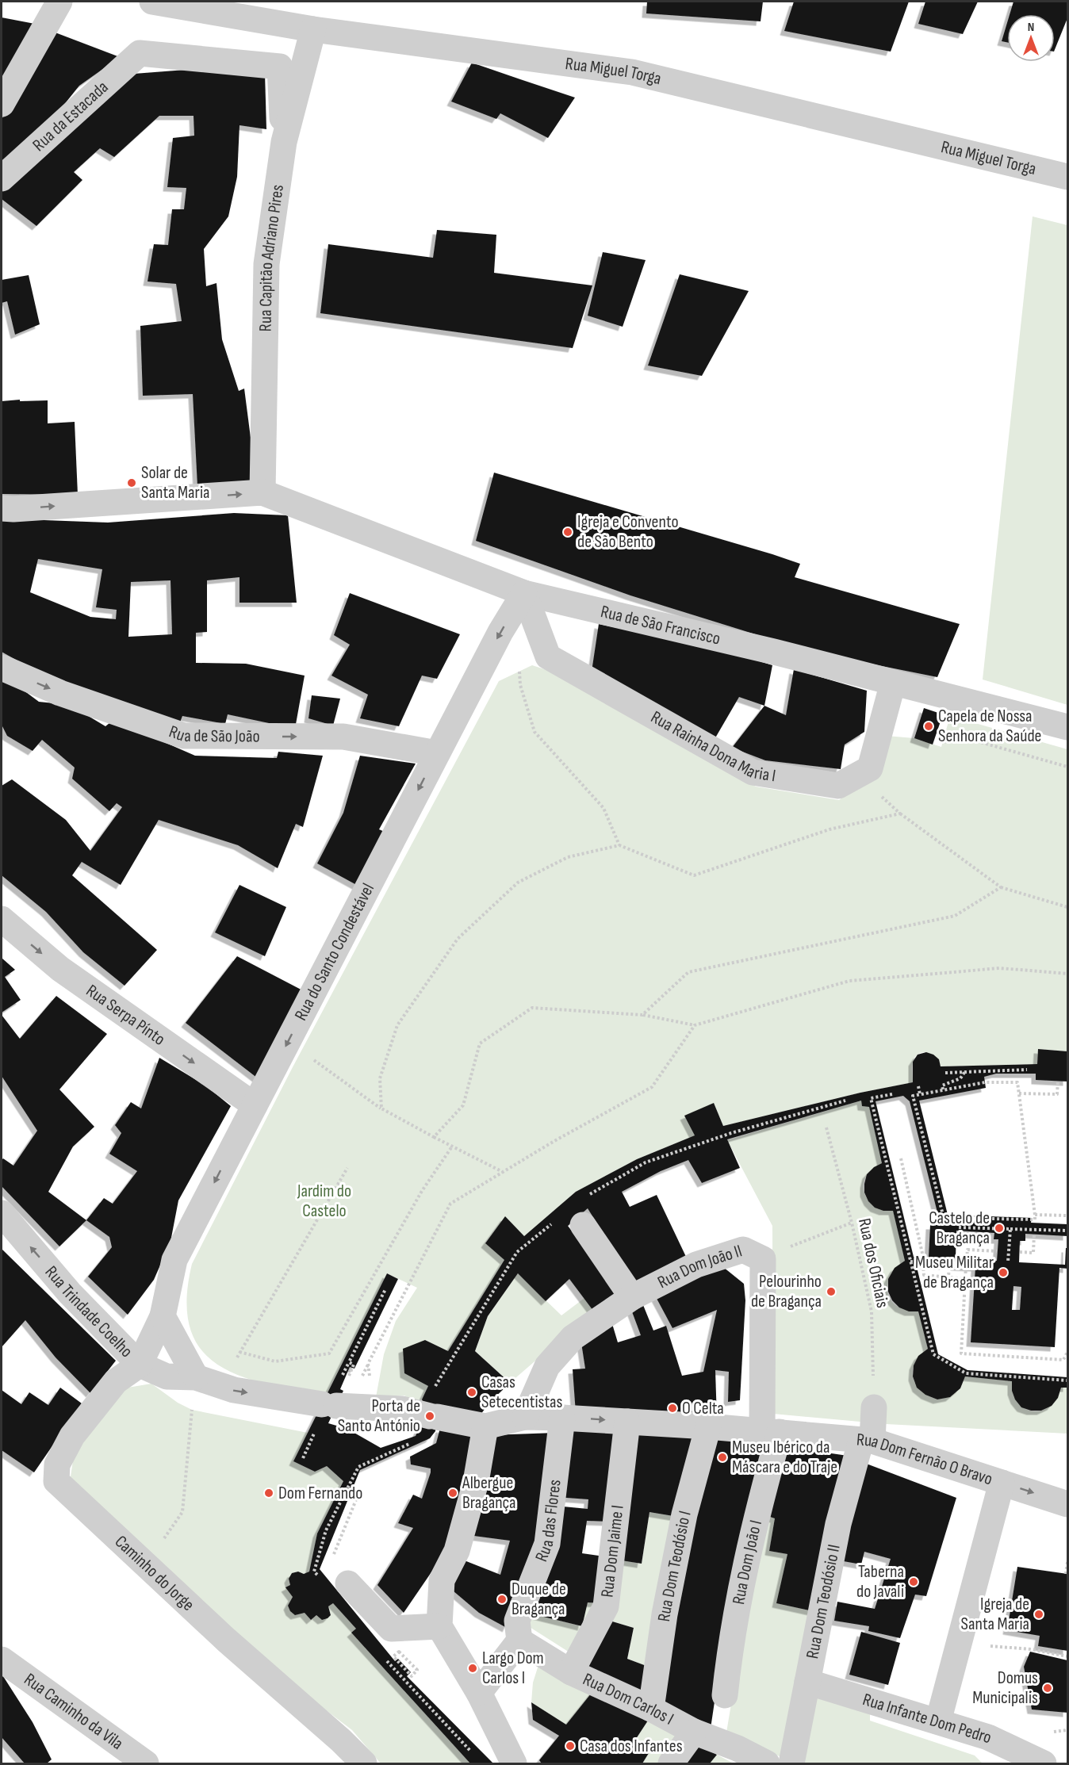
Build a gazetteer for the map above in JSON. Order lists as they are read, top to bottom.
{
  "streets": {
    "street": [
      "Rua Miguel Torga",
      "Rua da Estacada",
      "Rua Capitão Adriano Pires",
      "Rua de São Francisco",
      "Rua de São João",
      "Rua Rainha Dona Maria I",
      "Rua do Santo Condestável",
      "Rua Serpa Pínto",
      "Rua Dom João II",
      "Rua Trindade Coelho",
      "Rua Dom Fernão O Bravo",
      "Rua das Flores",
      "Rua Dom Jaime I",
      "Rua Dom João I",
      "Rua Dom Teodósio I",
      "Caminho do Jorge",
      "Rua Dom Teodósio II",
      "Rua Dom Carlos I",
      "Rua Caminho da Vila",
      "Rua Infante Dom Pedro"
    ],
    "path": ["Rua dos Oficiais"]
  },
  "crossings": [
    ["Rua Miguel Torga", "Rua Capitão Adriano Pires"],
    ["Rua da Estacada", "Rua Capitão Adriano Pires"],
    ["Rua Capitão Adriano Pires", "Rua de São Francisco"],
    ["Rua de São Francisco", "Rua Rainha Dona Maria I"],
    ["Rua de São Francisco", "Rua do Santo Condestável"],
    ["Rua de São João", "Rua do Santo Condestável"],
    ["Rua Rainha Dona Maria I", "Rua do Santo Condestável"],
    ["Rua do Santo Condestável", "Rua Serpa Pínto"],
    ["Rua do Santo Condestável", "Rua Trindade Coelho"],
    ["Rua do Santo Condestável", "Caminho do Jorge"],
    ["Rua dos Oficiais", "Rua Dom Teodósio II"],
    ["Rua Dom João II", "Rua Dom Fernão O Bravo"],
    ["Rua Dom João II", "Rua Dom João I"],
    ["Rua Trindade Coelho", "Rua Dom Fernão O Bravo"],
    ["Rua Trindade Coelho", "Caminho do Jorge"],
    ["Rua Dom Fernão O Bravo", "Rua das Flores"],
    ["Rua Dom Fernão O Bravo", "Rua Dom Jaime I"],
    ["Rua Dom Fernão O Bravo", "Rua Dom João I"],
    ["Rua Dom Fernão O Bravo", "Rua Dom Teodósio I"],
    ["Rua Dom Fernão O Bravo", "Rua Dom Teodósio II"],
    ["Rua das Flores", "Rua Dom Carlos I"],
    ["Rua Dom Jaime I", "Rua Dom Carlos I"],
    ["Rua Dom Teodósio I", "Rua Dom Carlos I"],
    ["Rua Dom Teodósio II", "Rua Infante Dom Pedro"]
  ],
  "one_way": ["Rua do Santo Condestável", "Rua Serpa Pínto", "Rua Trindade Coelho"],
  "parks": ["Jardim do Castelo"],
  "places": [
    "Solar de Santa Maria",
    "Igreja e Convento de São Bento",
    "Capela de Nossa Senhora da Saúde",
    "Castelo de Bragança",
    "Museu Militar de Bragança",
    "Pelourinho de Bragança",
    "Casas Setecentistas",
    "O Celta",
    "Porta de Santo António",
    "Museu Ibérico da Máscara e do Traje",
    "Dom Fernando",
    "Albergue Bragança",
    "Taberna do Javali",
    "Duque de Bragança",
    "Igreja de Santa Maria",
    "Largo Dom Carlos I",
    "Domus Municipalis",
    "Casa dos Infantes"
  ],
  "north": "top"
}
